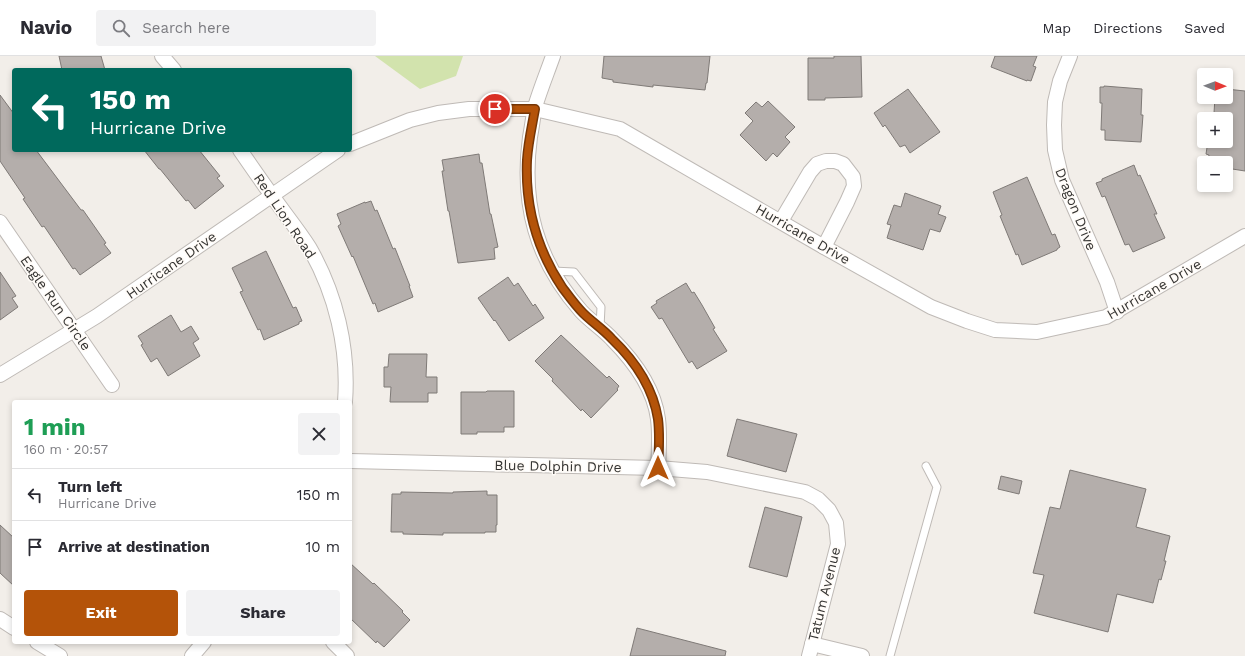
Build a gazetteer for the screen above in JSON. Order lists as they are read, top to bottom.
{
  "streets": {
    "street": [
      "Dragon Drive",
      "Red Lion Road",
      "Hurricane Drive",
      "Eagle Run Circle",
      "Blue Dolphin Drive",
      "Tatum Avenue"
    ]
  },
  "crossings": [
    ["Dragon Drive", "Hurricane Drive"],
    ["Red Lion Road", "Hurricane Drive"],
    ["Hurricane Drive", "Eagle Run Circle"],
    ["Blue Dolphin Drive", "Tatum Avenue"]
  ],
  "north": "right",
  "page": {
    "header": "Navio",
    "search": "Search here",
    "nav": ["Map", "Directions", "Saved"],
    "map_buttons": ["+", "−"],
    "turn": ["150 m", "Hurricane Drive"],
    "heading": ["1 min", "160 m · 20:57"],
    "list": [
      {
        "name": "Turn left",
        "note": "Hurricane Drive",
        "value": "150 m"
      },
      {
        "name": "Arrive at destination",
        "value": "10 m"
      }
    ],
    "buttons": ["Exit", "Share"]
  }
}
